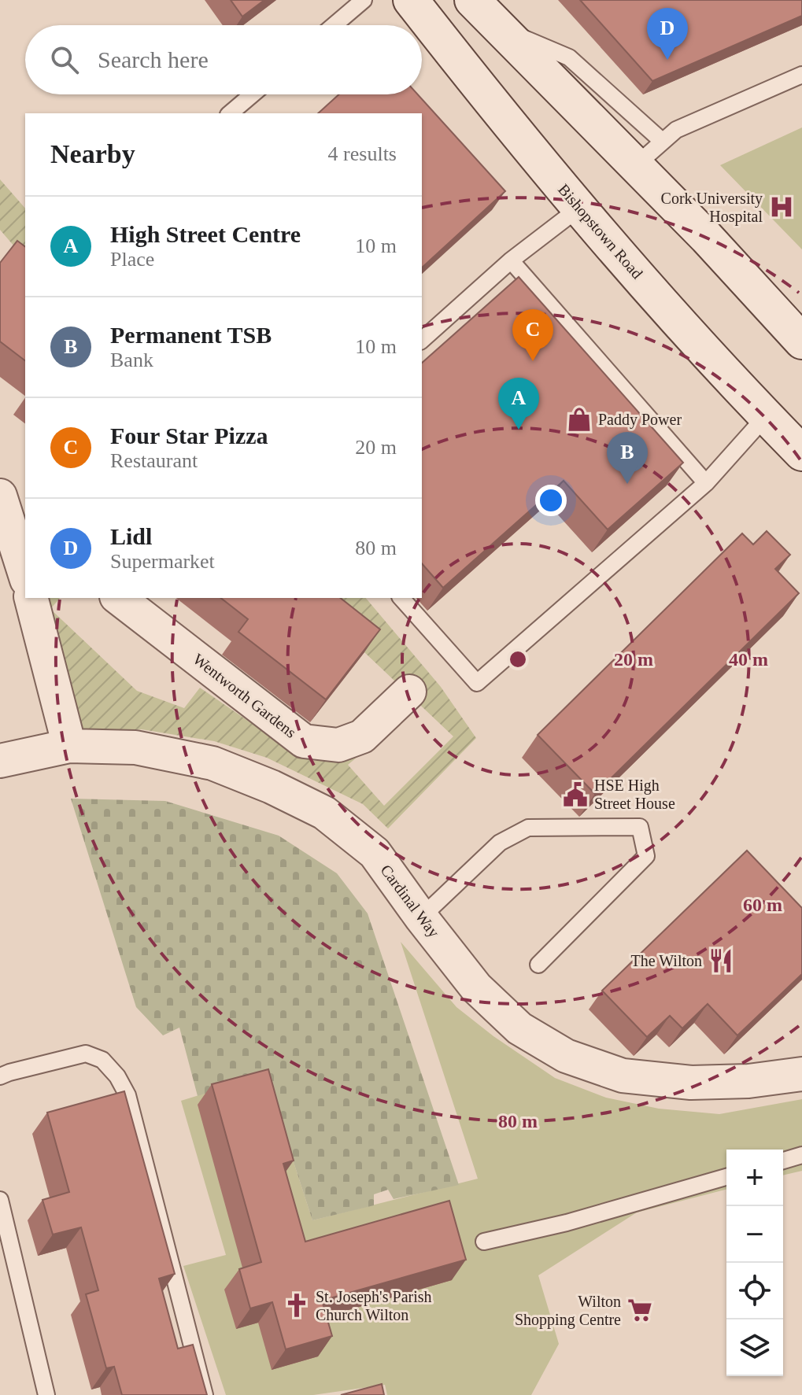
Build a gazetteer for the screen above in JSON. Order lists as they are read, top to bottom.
{
  "streets": {
    "main road": ["Bishopstown Road"],
    "street": ["Wentworth Gardens", "Cardinal Way"]
  },
  "places": {
    "hospital": ["Cork University Hospital"],
    "shop": ["Paddy Power"],
    "public building": ["HSE High Street House"],
    "restaurant": ["The Wilton"],
    "church": ["St. Joseph's Parish Church Wilton"],
    "supermarket": ["Wilton Shopping Centre"]
  },
  "page": {
    "pins": [
      "D",
      "C",
      "A",
      "B"
    ],
    "search": "Search here",
    "heading": ["Nearby", "4 results"],
    "list": [
      {
        "mark": "A",
        "name": "High Street Centre",
        "note": "Place",
        "value": "10 m"
      },
      {
        "mark": "B",
        "name": "Permanent TSB",
        "note": "Bank",
        "value": "10 m"
      },
      {
        "mark": "C",
        "name": "Four Star Pizza",
        "note": "Restaurant",
        "value": "20 m"
      },
      {
        "mark": "D",
        "name": "Lidl",
        "note": "Supermarket",
        "value": "80 m"
      }
    ],
    "map_buttons": ["+", "−"]
  },
  "rings": [
    "20 m",
    "40 m",
    "60 m",
    "80 m"
  ]
}
